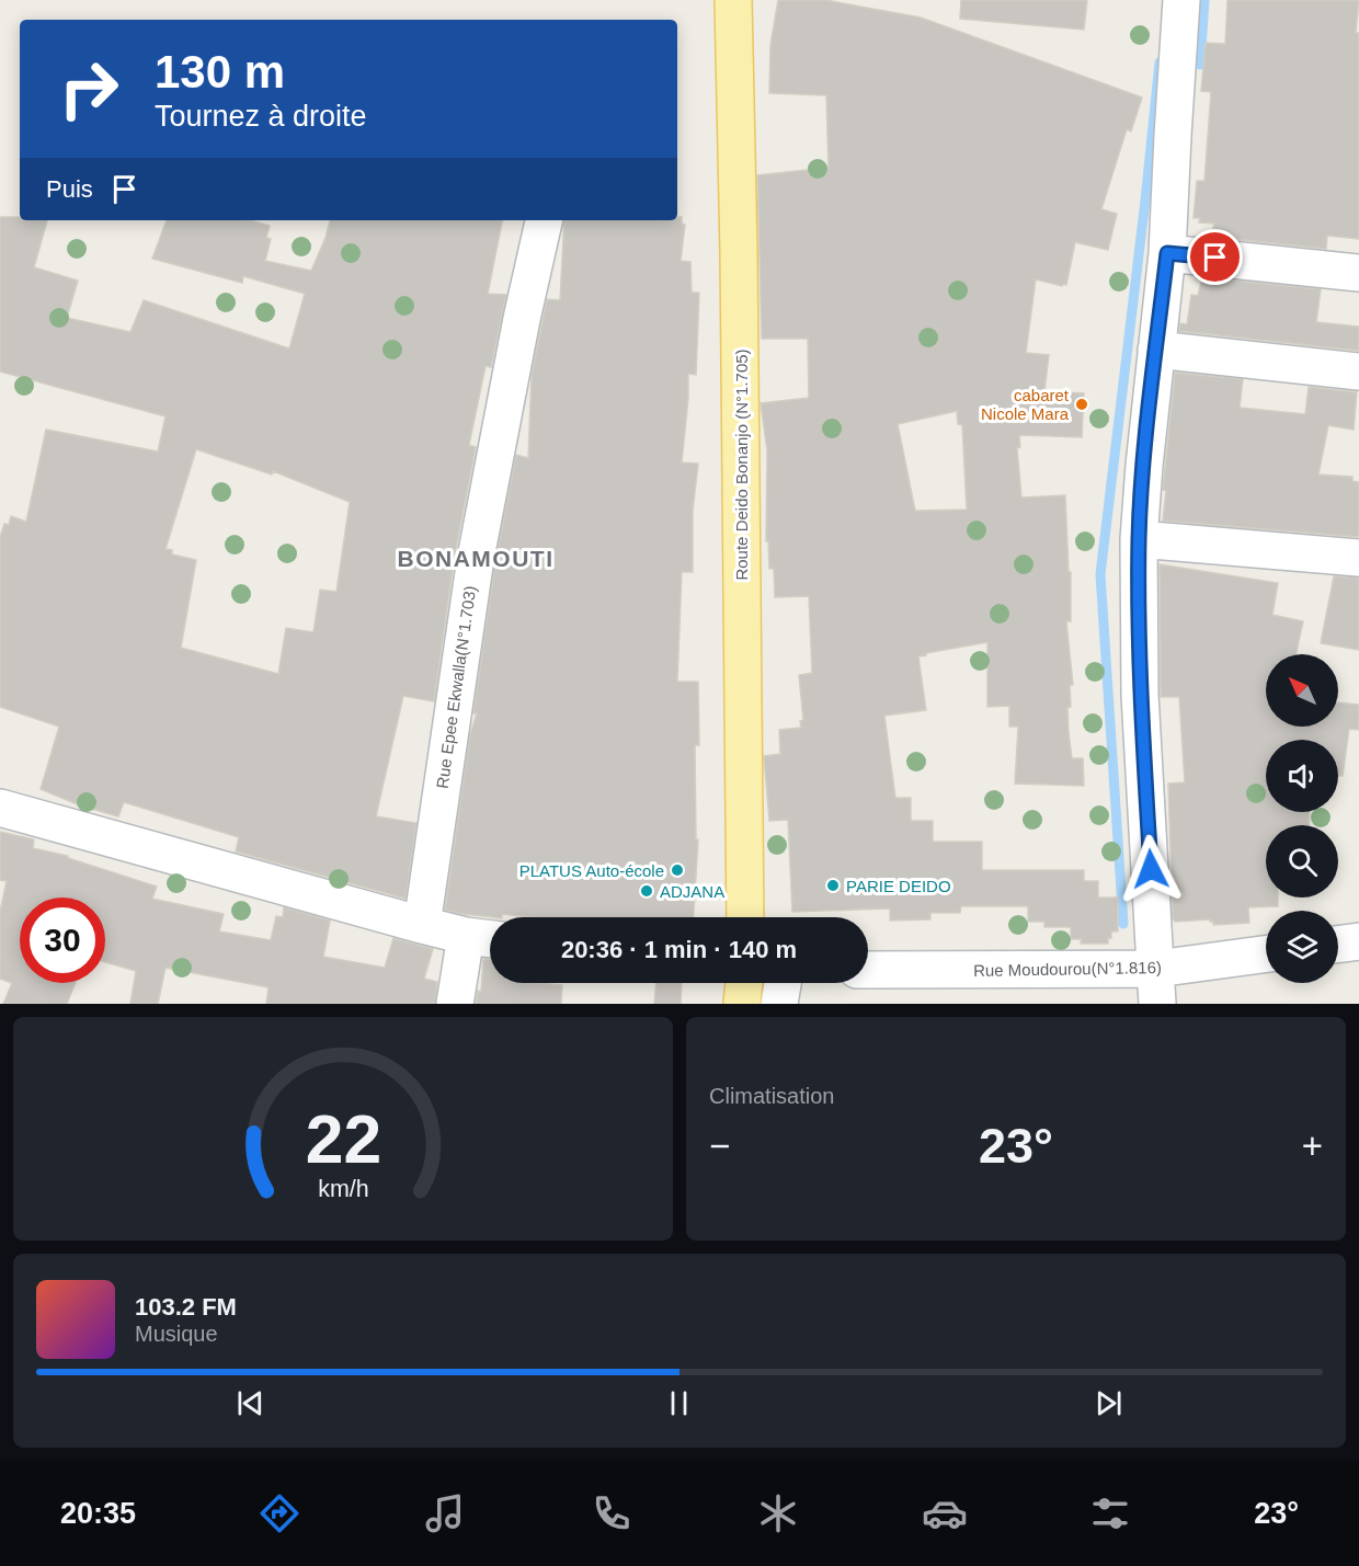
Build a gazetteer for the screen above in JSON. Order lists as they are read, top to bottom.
{
  "streets": {
    "main road": ["Route Deido Bonanjo (N°1.705)"],
    "street": ["Rue Epee Ekwalla(N°1.703)", "Rue Moudourou(N°1.816)"]
  },
  "districts": ["BONAMOUTI"],
  "places": [
    "cabaret Nicole Mara",
    "PLATUS Auto-école",
    "PARIE DEIDO",
    "ADJANA"
  ],
  "north": "top left",
  "page": {
    "turn": ["130 m", "Tournez à droite"],
    "then": "Puis",
    "limit": "30",
    "trip": "20:36 · 1 min · 140 m",
    "tile": "Climatisation",
    "heat": ["−", "23°", "+"],
    "song": ["103.2 FM", "Musique"],
    "tabs": ["20:35", "23°"],
    "gauge": ["22", "km/h"]
  }
}
